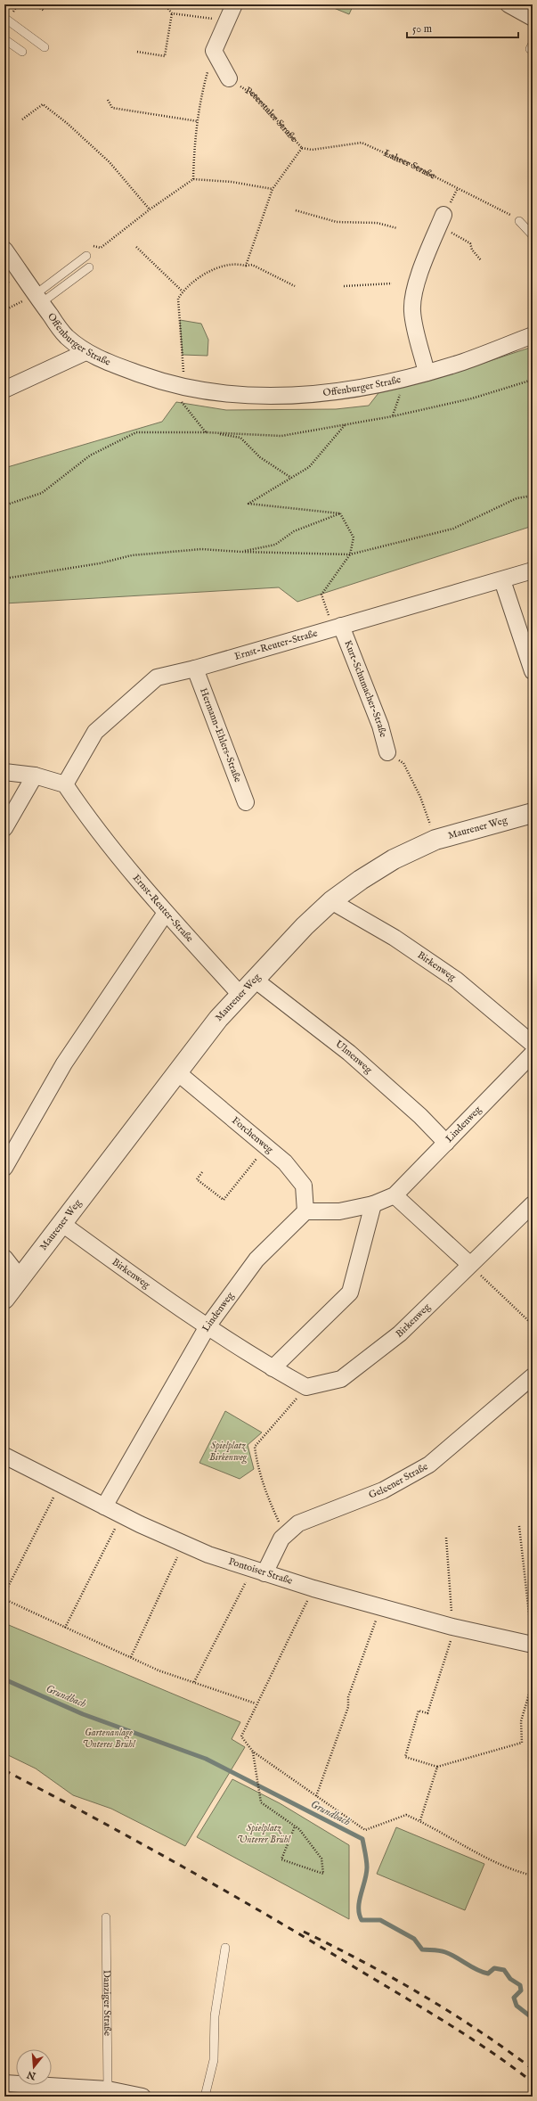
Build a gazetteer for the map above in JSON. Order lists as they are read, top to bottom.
{
  "streets": {
    "street": [
      "Offenburger Straße",
      "Ernst-Reuter-Straße",
      "Kurt-Schumacher-Straße",
      "Hermann-Ehlers-Straße",
      "Maurener Weg",
      "Birkenweg",
      "Ulmenweg",
      "Lindenweg",
      "Forchenweg",
      "Geleener Straße",
      "Pontoiser Straße"
    ],
    "lane": ["Danziger Straße"],
    "path": ["Peterstaler Straße", "Lahrer Straße"]
  },
  "crossings": [
    ["Peterstaler Straße", "Lahrer Straße"],
    ["Ernst-Reuter-Straße", "Kurt-Schumacher-Straße"],
    ["Ernst-Reuter-Straße", "Hermann-Ehlers-Straße"],
    ["Ernst-Reuter-Straße", "Maurener Weg"],
    ["Maurener Weg", "Birkenweg"],
    ["Maurener Weg", "Ulmenweg"],
    ["Maurener Weg", "Forchenweg"],
    ["Birkenweg", "Lindenweg"],
    ["Ulmenweg", "Lindenweg"],
    ["Lindenweg", "Forchenweg"],
    ["Lindenweg", "Pontoiser Straße"],
    ["Geleener Straße", "Pontoiser Straße"]
  ],
  "water": ["Grundbach"],
  "parks": ["Spielplatz Birkenweg", "Gartenanlage Unteres Brühl", "Spielplatz Unterer Brühl"],
  "scale_bar": "50 m",
  "north": "bottom"
}
